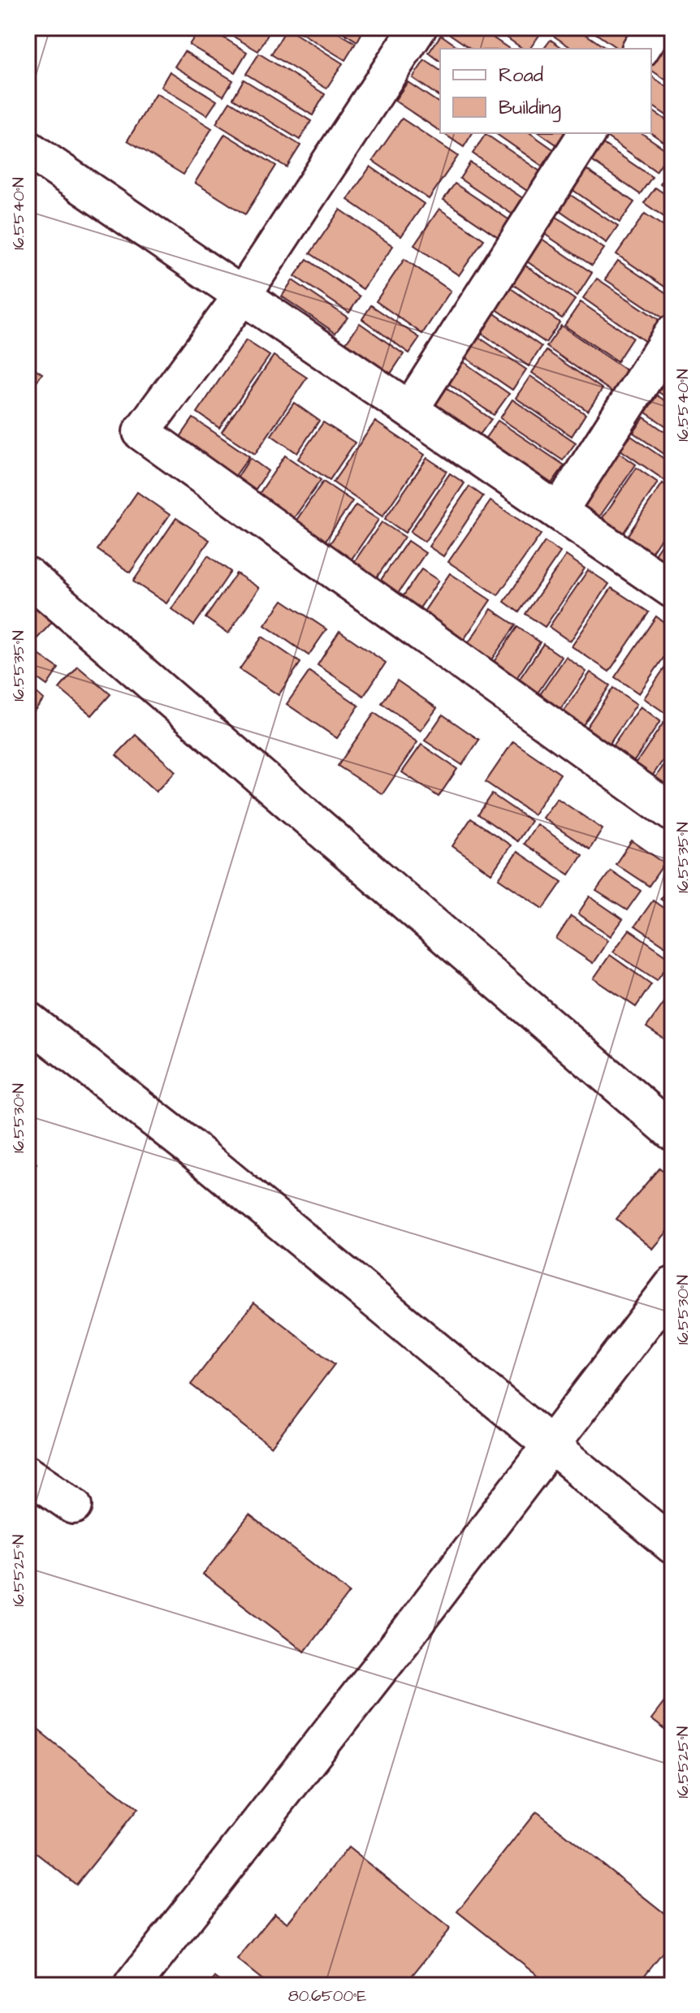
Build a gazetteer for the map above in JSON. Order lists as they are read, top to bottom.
{
  "legend": ["Road", "Building"],
  "coordinates": [
    "16.5540°N",
    "16.5535°N",
    "16.5530°N",
    "16.5525°N",
    "80.6500°E"
  ]
}
